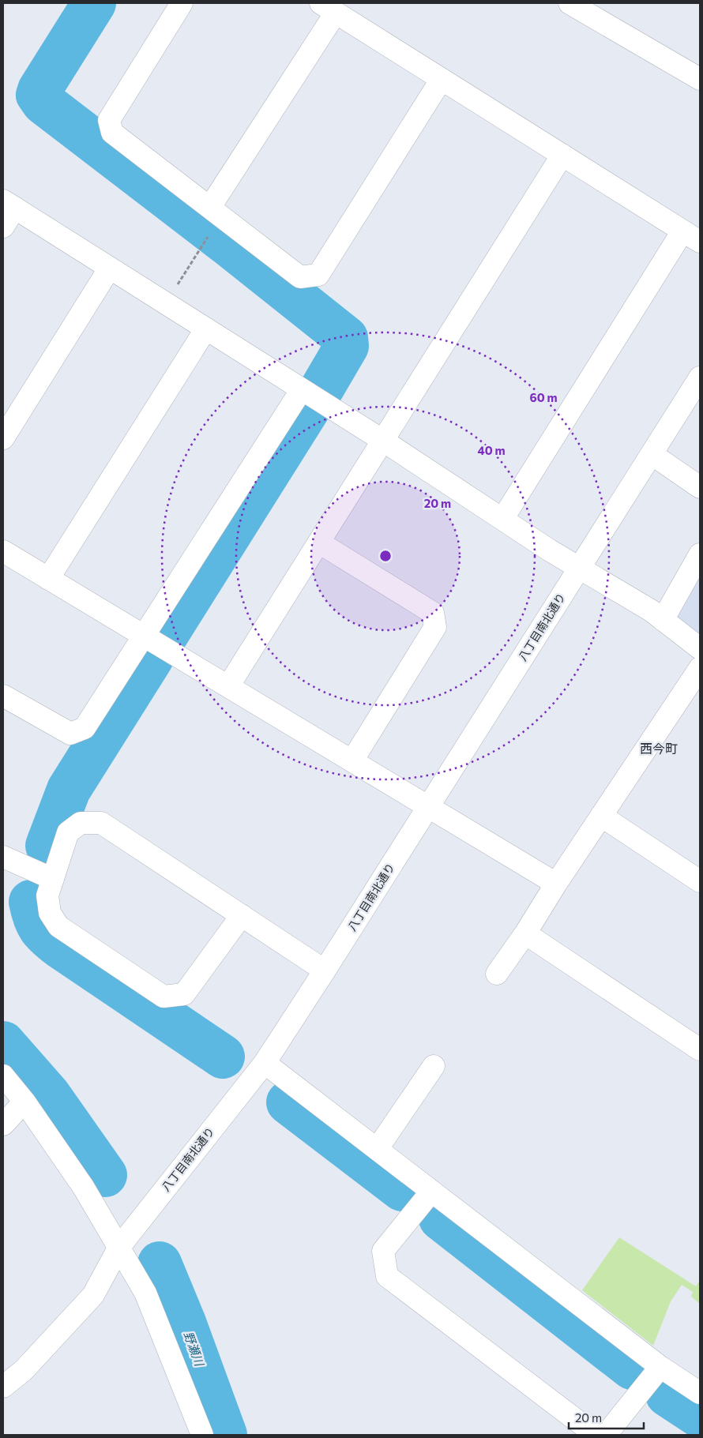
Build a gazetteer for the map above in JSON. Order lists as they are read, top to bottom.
{
  "streets": {
    "street": ["八丁目南北通り"]
  },
  "districts": ["西今町"],
  "water": ["野瀬川"],
  "scale_bar": "20 m",
  "rings": ["60 m", "40 m", "20 m"]
}
